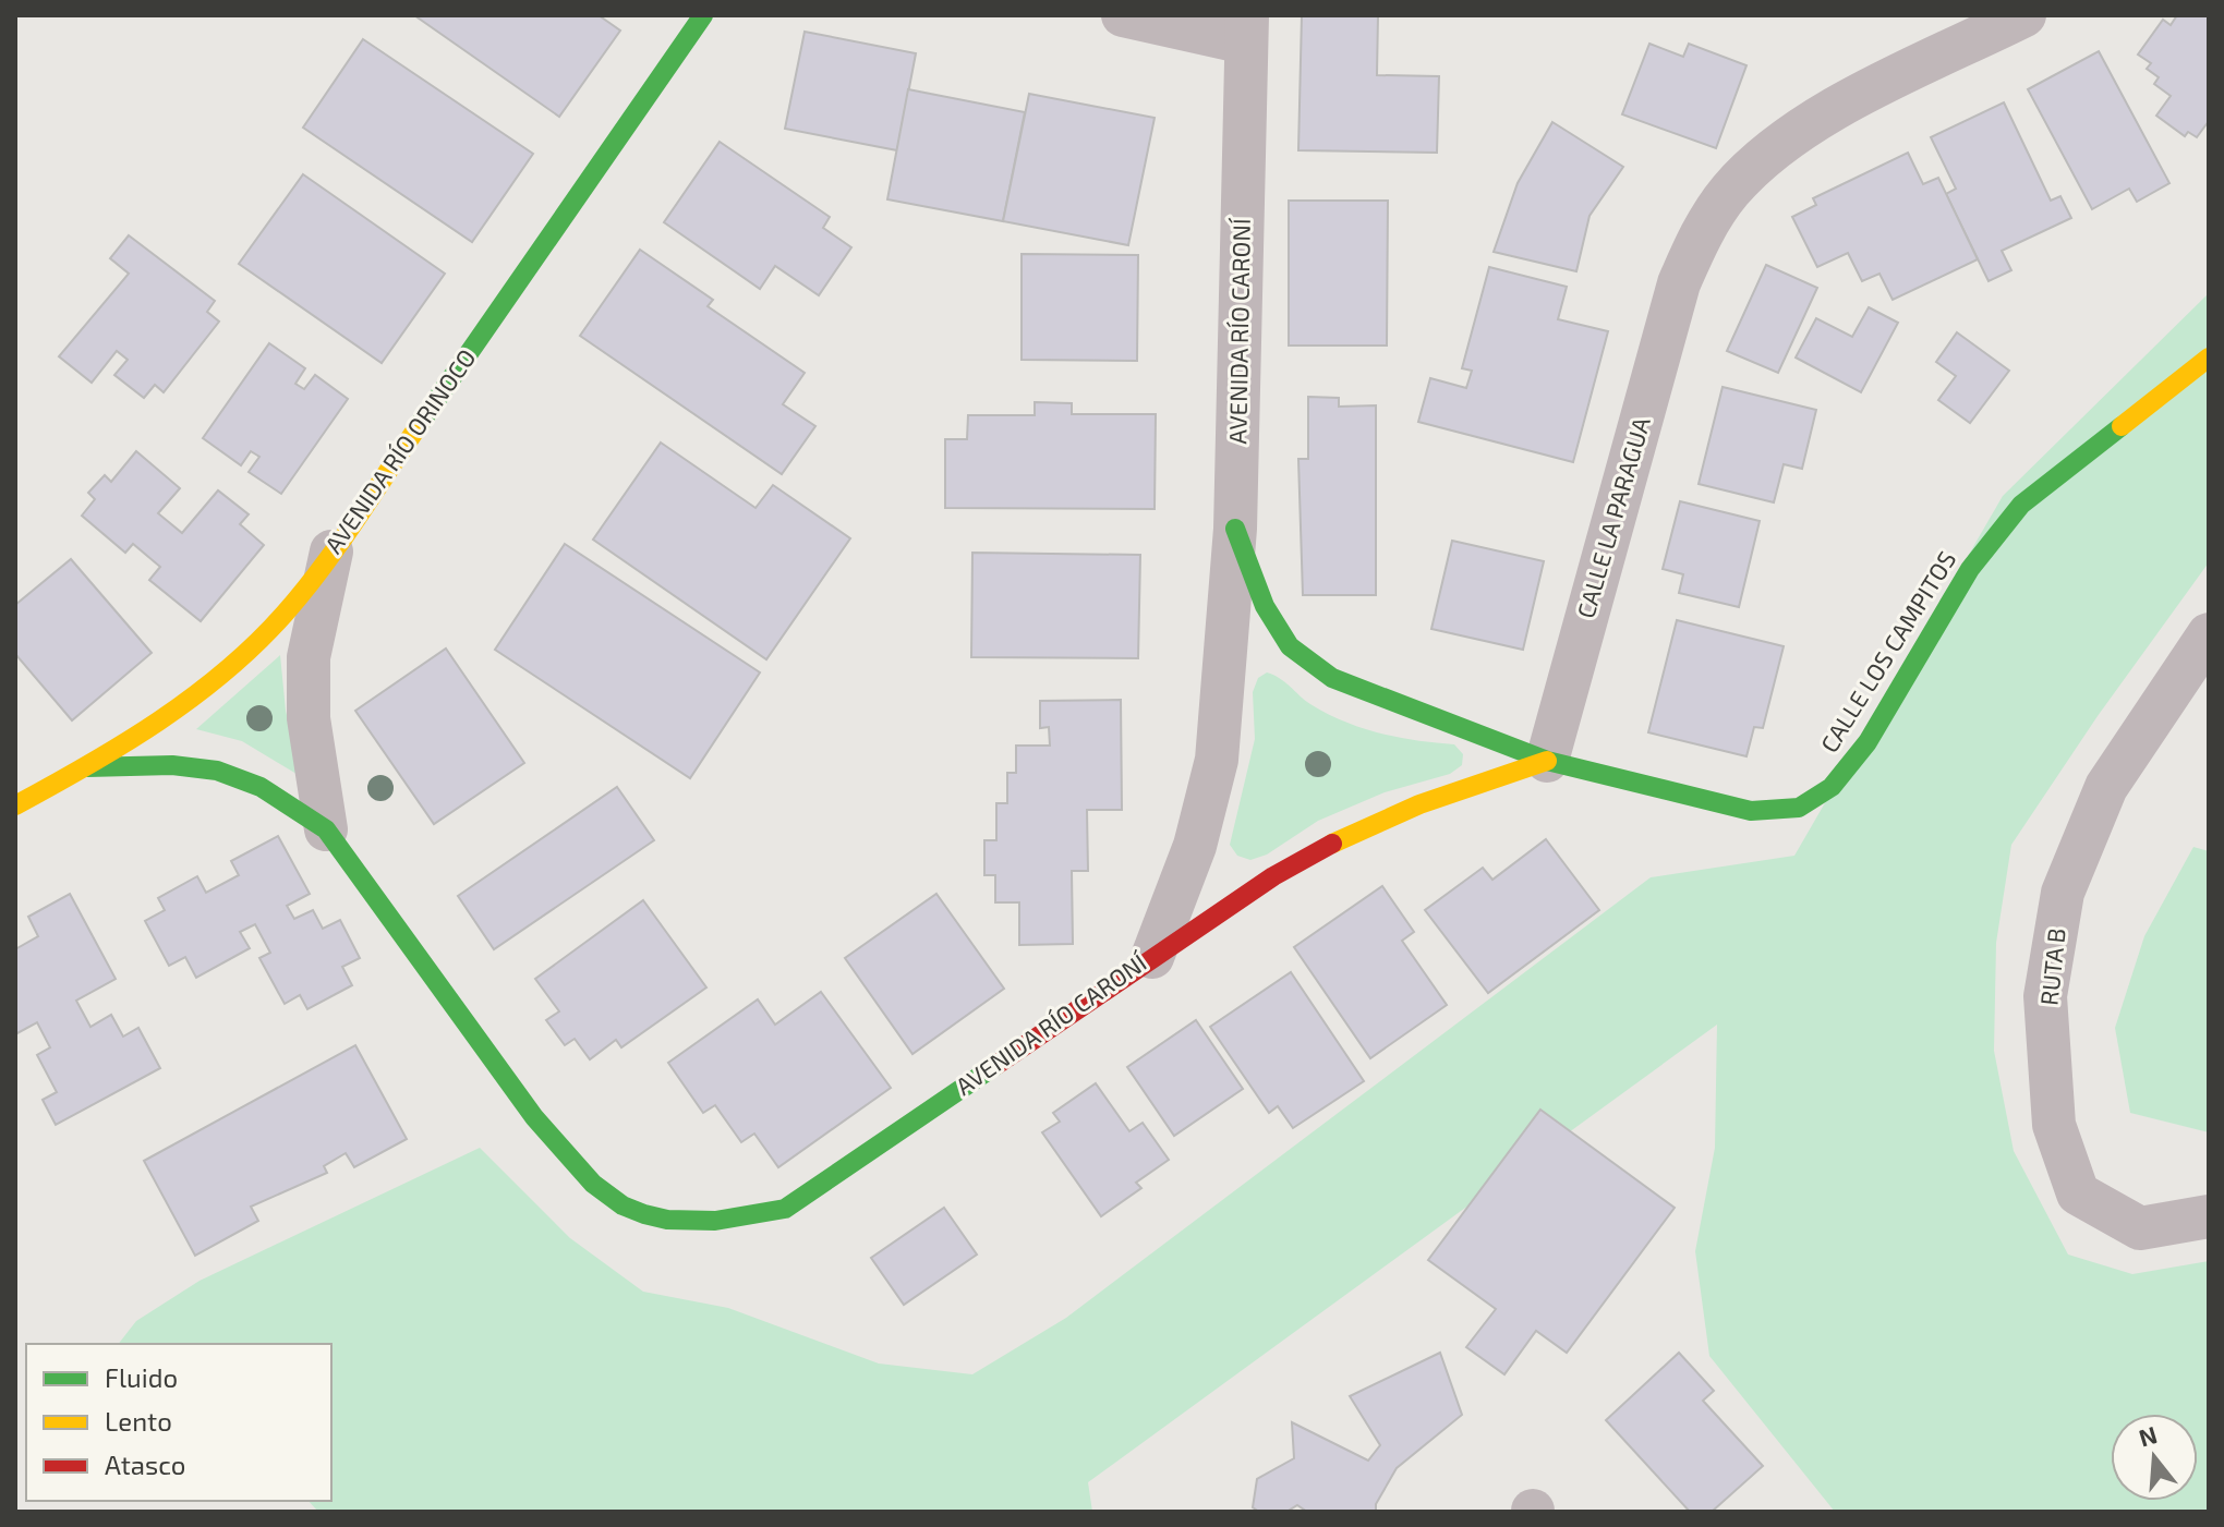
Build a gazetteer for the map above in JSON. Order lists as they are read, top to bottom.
{
  "streets": {
    "street": [
      "AVENIDA RÍO CARONÍ",
      "AVENIDA RÍO ORINOCO",
      "CALLE LA PARAGUA",
      "CALLE LOS CAMPITOS",
      "RUTA B"
    ]
  },
  "crossings": [
    ["AVENIDA RÍO CARONÍ", "AVENIDA RÍO ORINOCO"],
    ["AVENIDA RÍO CARONÍ", "CALLE LOS CAMPITOS"],
    ["CALLE LA PARAGUA", "CALLE LOS CAMPITOS"]
  ],
  "legend": ["Fluido", "Lento", "Atasco"],
  "north": "top"
}
